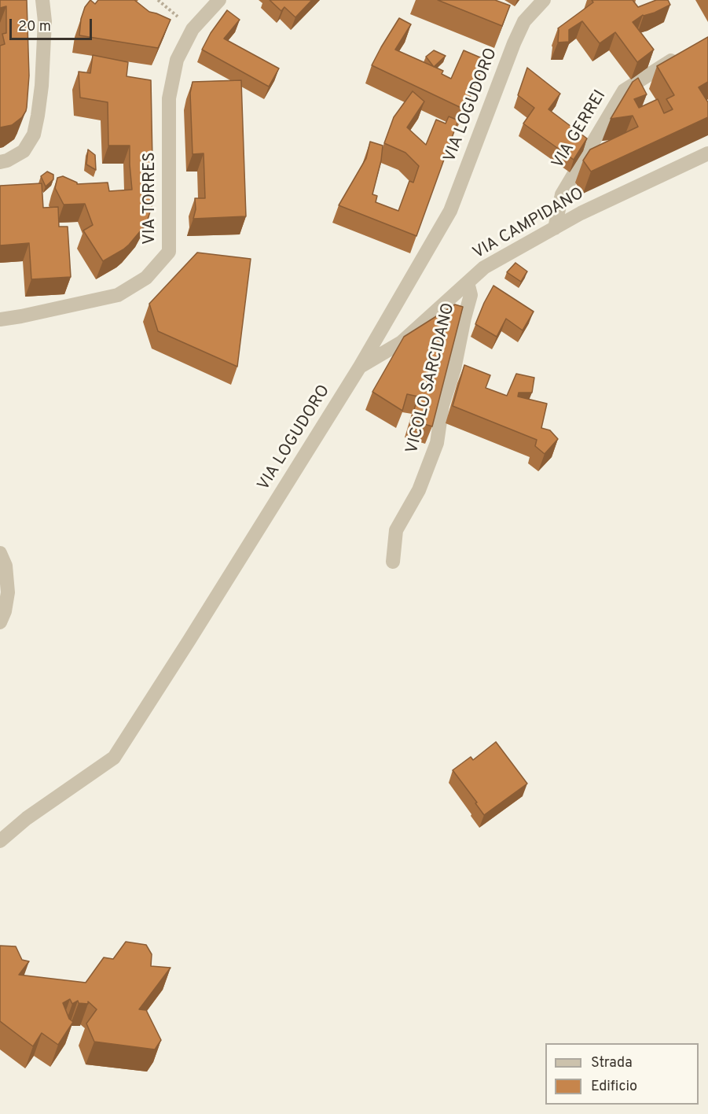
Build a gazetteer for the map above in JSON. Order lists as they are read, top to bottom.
{
  "streets": {
    "street": [
      "VIA LOGUDORO",
      "VIA GERREI",
      "VIA TORRES",
      "VIA CAMPIDANO",
      "VICOLO SARCIDANO"
    ]
  },
  "crossings": [
    ["VIA LOGUDORO", "VIA CAMPIDANO"],
    ["VIA GERREI", "VIA CAMPIDANO"],
    ["VIA CAMPIDANO", "VICOLO SARCIDANO"]
  ],
  "legend": ["Strada", "Edificio"],
  "scale_bar": "20 m"
}
